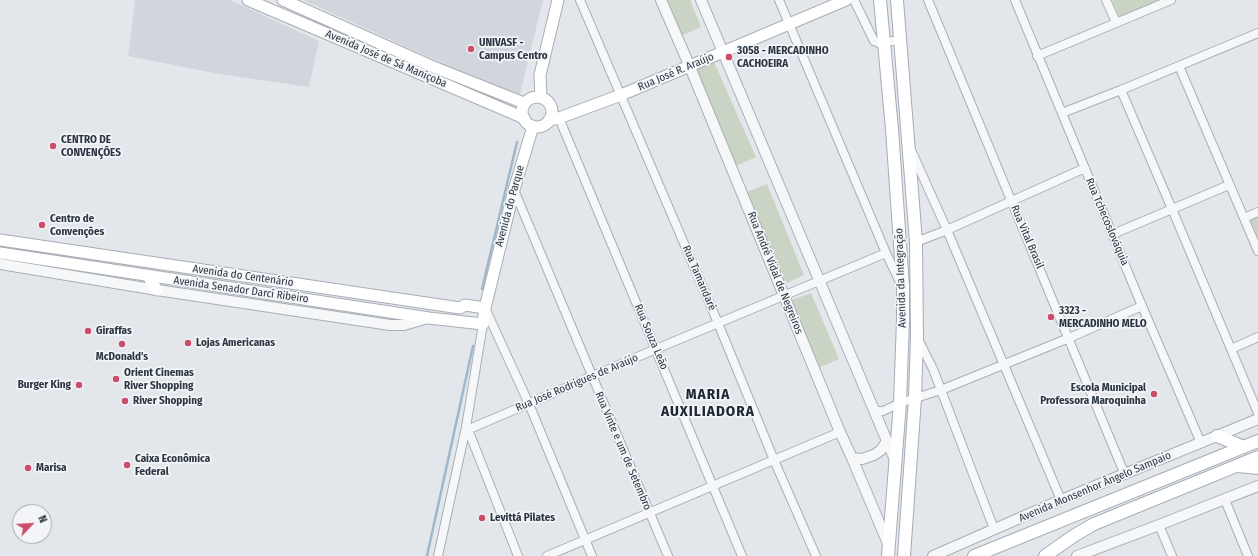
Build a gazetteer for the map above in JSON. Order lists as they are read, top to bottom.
{
  "streets": {
    "main road": [
      "Avenida José de Sá Maniçoba",
      "Rua José R. Araújo",
      "Avenida do Parque",
      "Avenida do Centenário",
      "Avenida da Integração",
      "Avenida Senador Darcí Ribeiro",
      "Avenida Monsenhor Ângelo Sampaio"
    ],
    "street": [
      "Rua Tchecoslováquia",
      "Rua Vital Brasil",
      "Rua André Vidal de Negreiros",
      "Rua Tamandaré",
      "Rua Souza Leão",
      "Rua José Rodrigues de Araújo",
      "Rua Vinte e um de Setembro"
    ]
  },
  "crossings": [
    ["Avenida José de Sá Maniçoba", "Rua José R. Araújo"],
    ["Avenida José de Sá Maniçoba", "Avenida do Parque"],
    ["Avenida José de Sá Maniçoba", "Rua Souza Leão"],
    ["Rua José R. Araújo", "Avenida do Parque"],
    ["Rua José R. Araújo", "Rua André Vidal de Negreiros"],
    ["Rua José R. Araújo", "Rua Tamandaré"],
    ["Rua José R. Araújo", "Rua Souza Leão"],
    ["Avenida do Parque", "Avenida do Centenário"],
    ["Avenida do Parque", "Avenida Senador Darcí Ribeiro"],
    ["Avenida do Parque", "Rua Souza Leão"],
    ["Avenida do Parque", "Rua Vinte e um de Setembro"],
    ["Rua Tchecoslováquia", "Avenida Monsenhor Ângelo Sampaio"],
    ["Rua Vital Brasil", "Avenida Monsenhor Ângelo Sampaio"],
    ["Rua André Vidal de Negreiros", "Avenida da Integração"],
    ["Rua André Vidal de Negreiros", "Rua José Rodrigues de Araújo"],
    ["Rua Tamandaré", "Rua José Rodrigues de Araújo"],
    ["Rua Souza Leão", "Rua José Rodrigues de Araújo"],
    ["Rua José Rodrigues de Araújo", "Rua Vinte e um de Setembro"]
  ],
  "districts": ["MARIA AUXILIADORA"],
  "places": [
    "UNIVASF - Campus Centro",
    "3058 - MERCADINHO CACHOEIRA",
    "CENTRO DE CONVENÇÕES",
    "Centro de Convenções",
    "3323 - MERCADINHO MELO",
    "Giraffas",
    "Lojas Americanas",
    "McDonald's",
    "Orient Cinemas River Shopping",
    "Burger King",
    "Escola Municipal Professora Maroquinha",
    "River Shopping",
    "Caixa Econômica Federal",
    "Marisa",
    "Levittá Pilates"
  ],
  "north": "top right"
}
